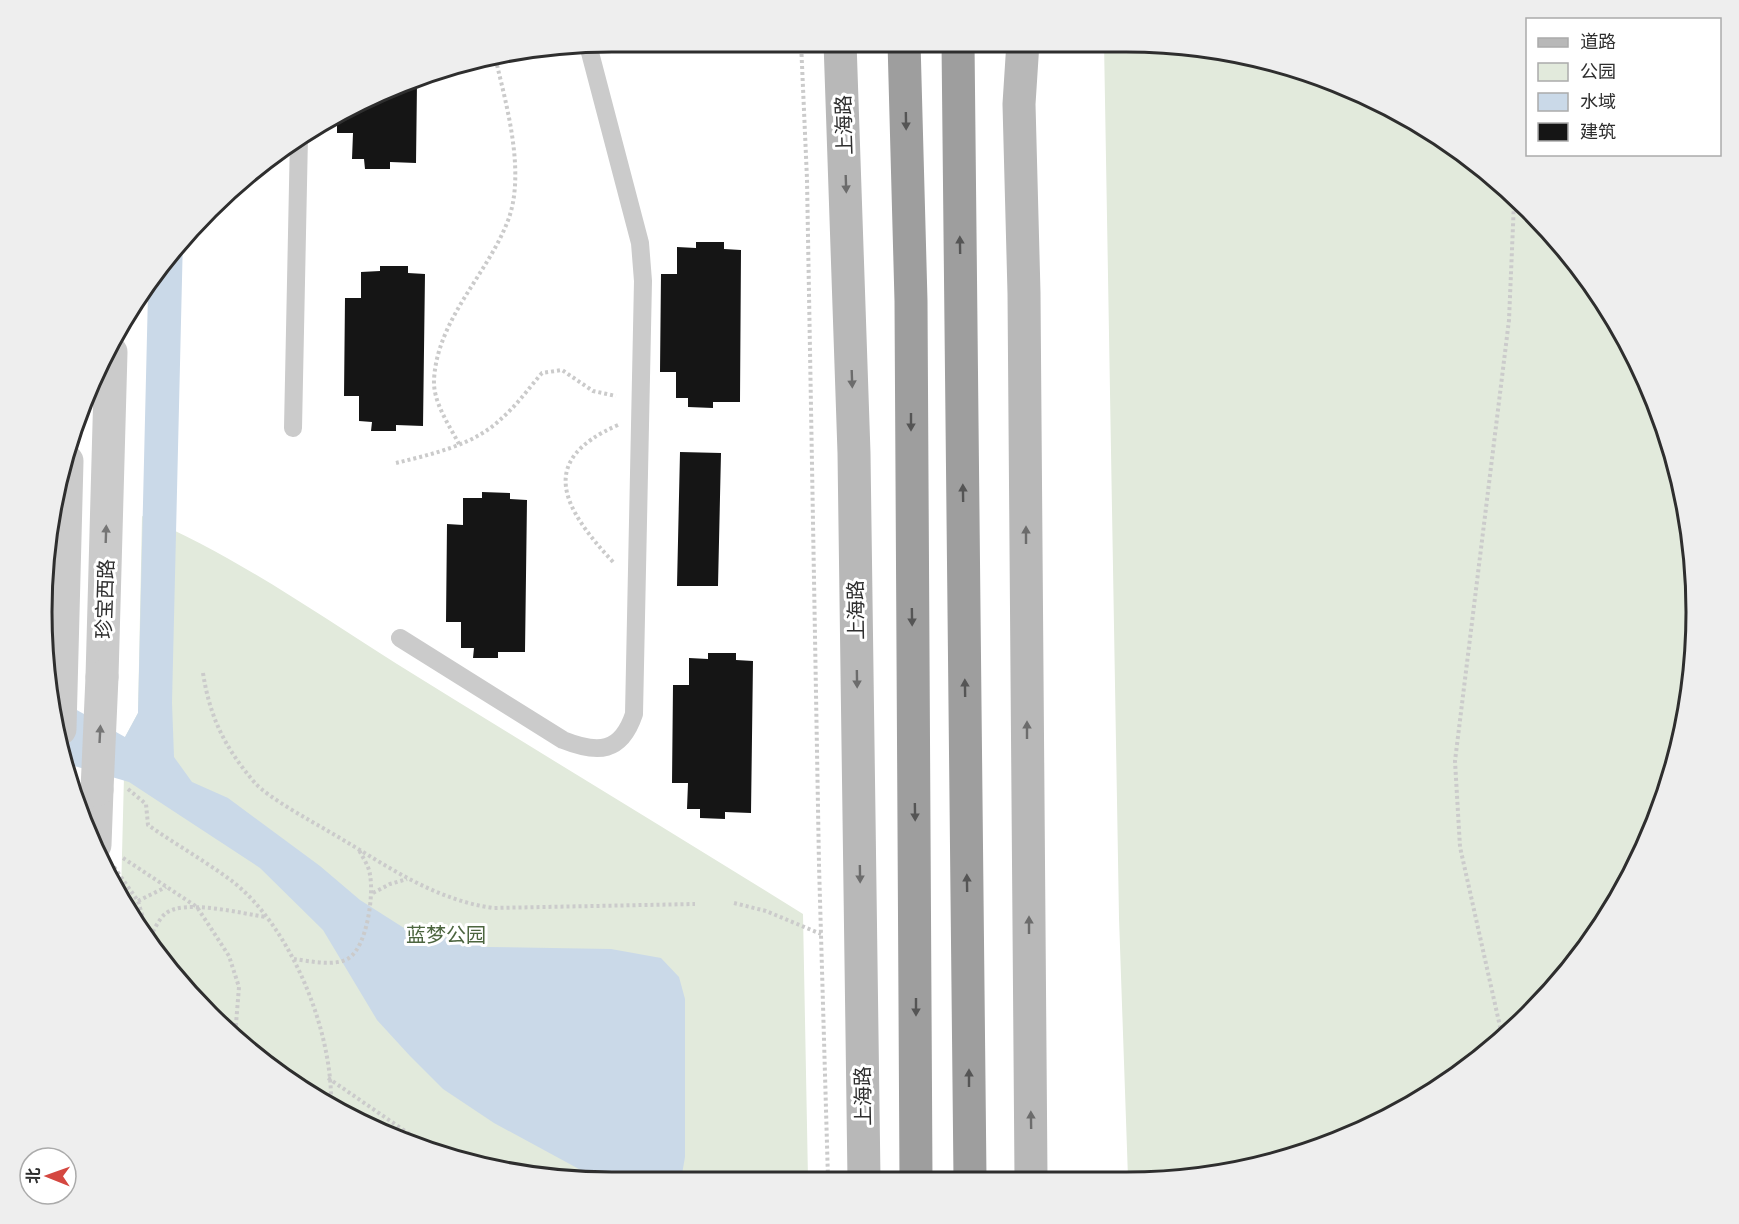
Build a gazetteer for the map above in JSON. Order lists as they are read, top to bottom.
{
  "streets": {
    "main road": ["上海路"],
    "street": ["珍宝西路"]
  },
  "parks": ["蓝梦公园"],
  "legend": [
    "道路",
    "公园",
    "水域",
    "建筑"
  ],
  "north": "left"
}
